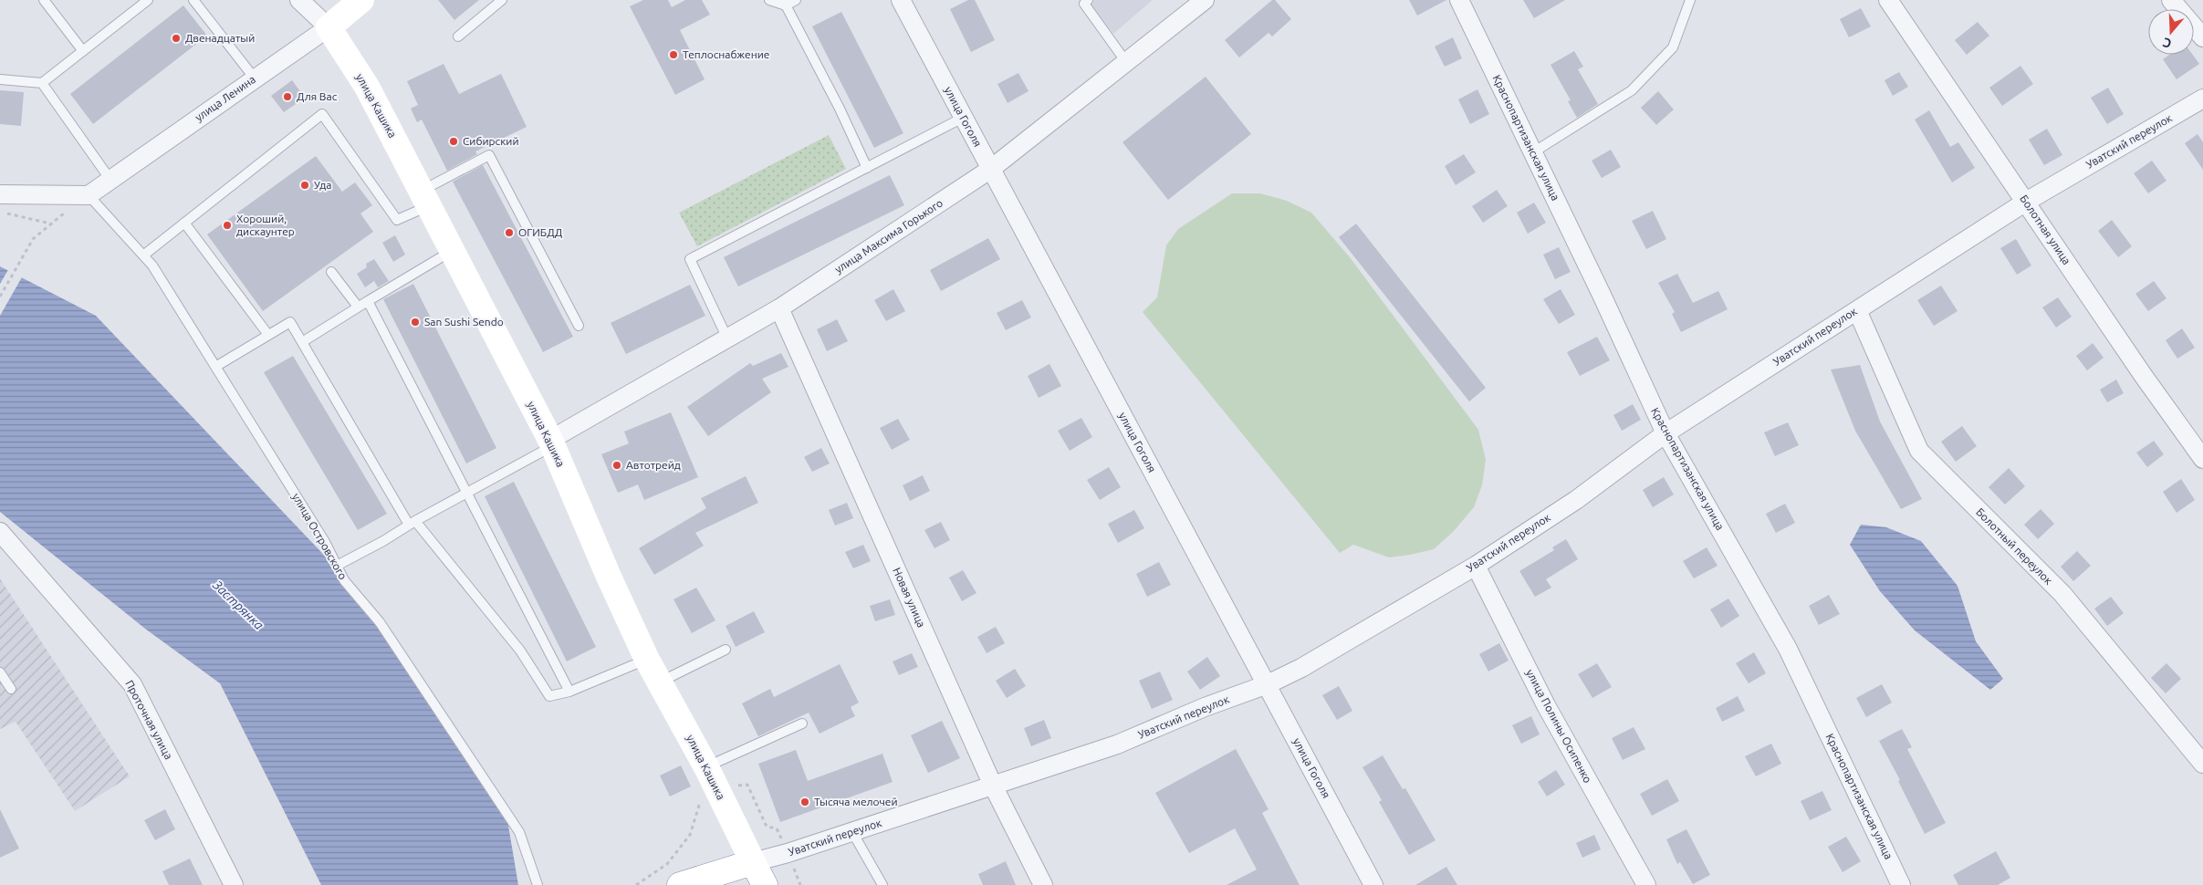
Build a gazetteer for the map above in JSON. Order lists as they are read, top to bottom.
{
  "streets": {
    "main road": ["улица Ленина", "улица Кашика"],
    "street": [
      "улица Гоголя",
      "Краснопартизанская улица",
      "Уватский переулок",
      "Болотная улица",
      "улица Максима Горького",
      "Болотный переулок",
      "Новая улица",
      "Проточная улица",
      "улица Полины Осипенко"
    ],
    "lane": ["улица Островского"]
  },
  "crossings": [
    ["улица Ленина", "улица Кашика"],
    ["улица Ленина", "улица Островского"],
    ["улица Кашика", "Уватский переулок"],
    ["улица Кашика", "улица Максима Горького"],
    ["улица Гоголя", "Уватский переулок"],
    ["улица Гоголя", "улица Максима Горького"],
    ["Краснопартизанская улица", "Уватский переулок"],
    ["Уватский переулок", "Болотная улица"],
    ["Уватский переулок", "Болотный переулок"],
    ["Уватский переулок", "Новая улица"],
    ["Уватский переулок", "улица Полины Осипенко"],
    ["улица Максима Горького", "Новая улица"]
  ],
  "water": ["Застрянка"],
  "places": [
    "Двенадцатый",
    "Теплоснабжение",
    "Для Вас",
    "Сибирский",
    "Уда",
    "Хороший, дискаунтер",
    "ОГИБДД",
    "San Sushi Sendo",
    "Автотрейд",
    "Тысяча мелочей"
  ],
  "north": "bottom"
}
